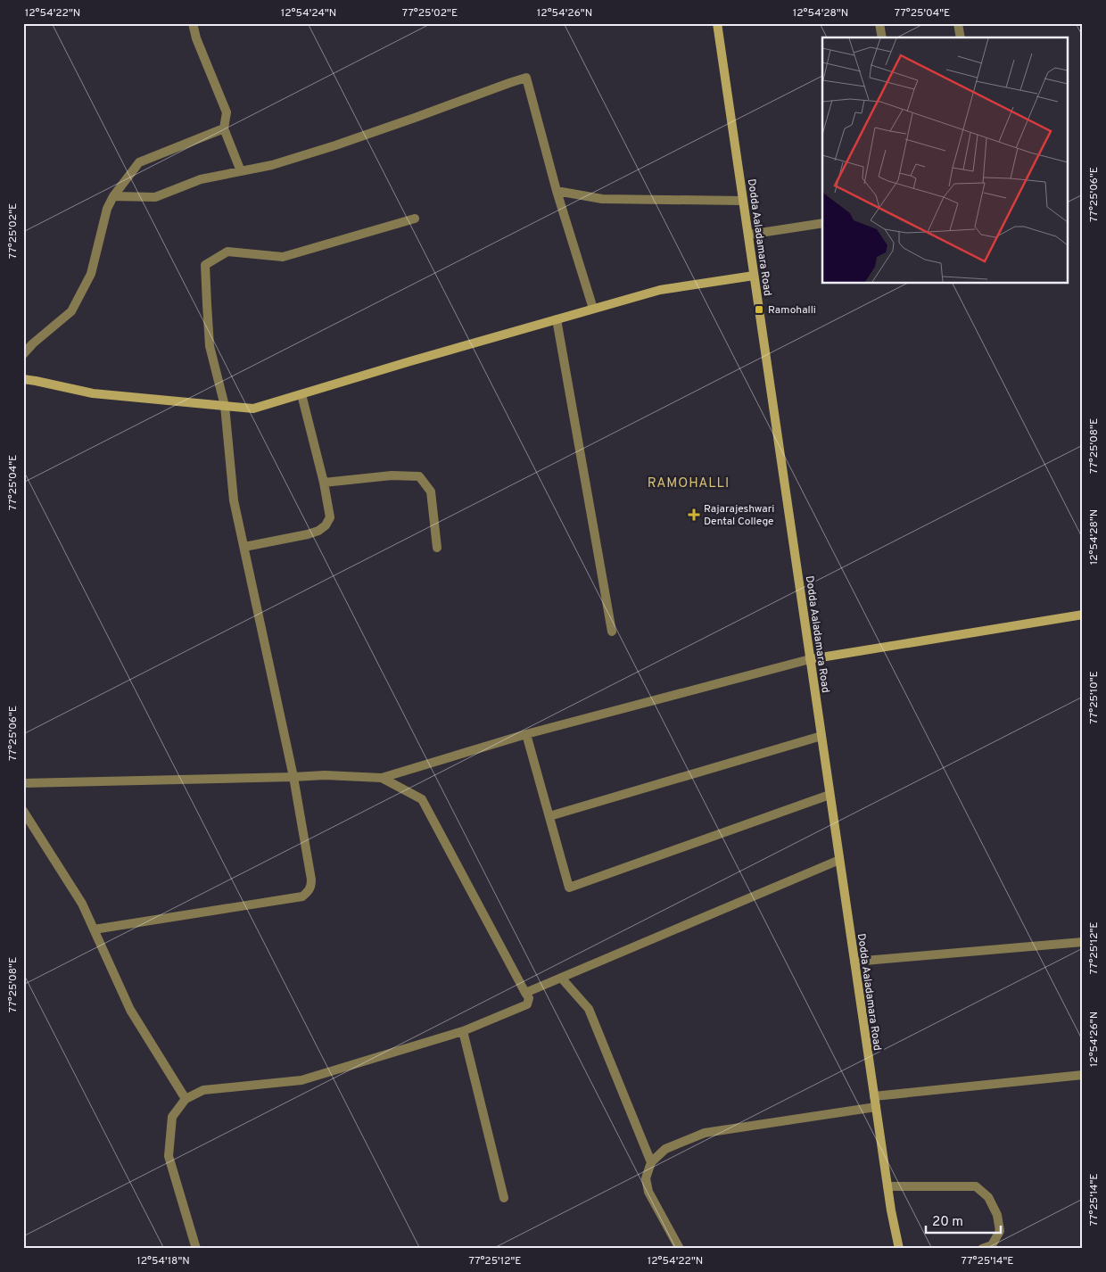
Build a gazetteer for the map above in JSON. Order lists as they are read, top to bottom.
{
  "streets": {
    "main road": ["Dodda Aaladamara Road"]
  },
  "districts": ["RAMOHALLI"],
  "places": {
    "transit": ["Ramohalli"],
    "health": ["Rajarajeshwari Dental College"]
  },
  "scale_bar": "20 m",
  "coordinates": [
    "12°54'22\"N",
    "12°54'24\"N",
    "77°25'02\"E",
    "12°54'26\"N",
    "12°54'28\"N",
    "77°25'04\"E",
    "77°25'06\"E",
    "77°25'08\"E",
    "77°25'10\"E",
    "77°25'12\"E",
    "77°25'14\"E",
    "12°54'18\"N"
  ]
}
